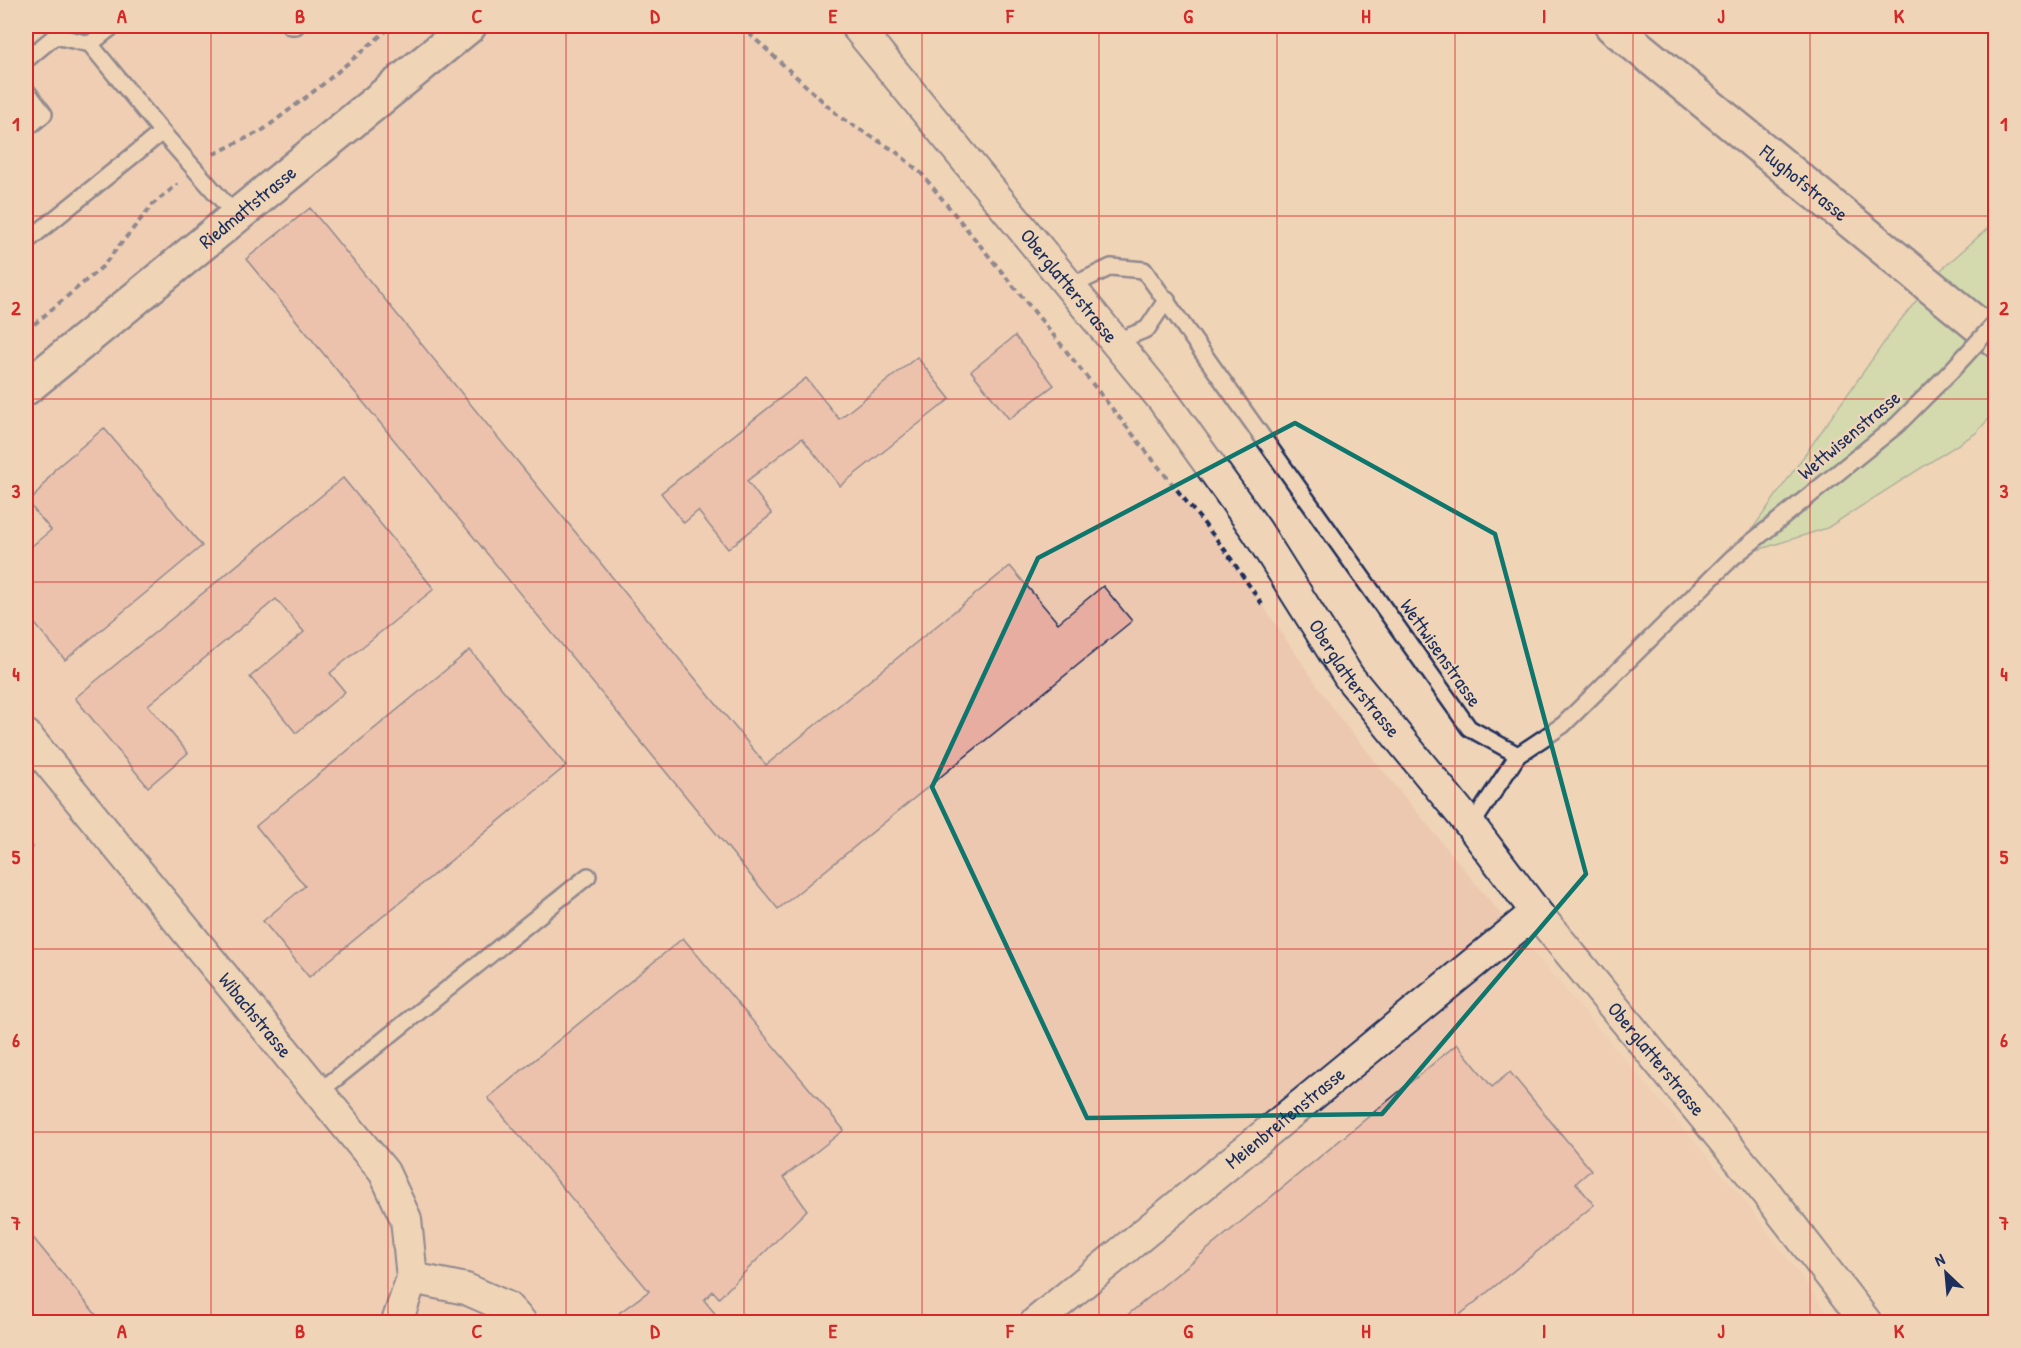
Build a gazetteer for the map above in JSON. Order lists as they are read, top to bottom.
{
  "streets": {
    "main road": ["Flughofstrasse", "Riedmattstrasse"],
    "street": ["Oberglatterstrasse", "Wibachstrasse", "Meienbreitenstrasse"],
    "lane": ["Wettwisenstrasse"]
  },
  "crossings": [
    ["Oberglatterstrasse", "Wettwisenstrasse"],
    ["Oberglatterstrasse", "Meienbreitenstrasse"]
  ],
  "north": "top left",
  "grid": {
    "columns": [
      "A",
      "B",
      "C",
      "D",
      "E",
      "F",
      "G",
      "H",
      "I",
      "J",
      "K"
    ],
    "rows": [
      "1",
      "2",
      "3",
      "4",
      "5",
      "6",
      "7"
    ]
  }
}
